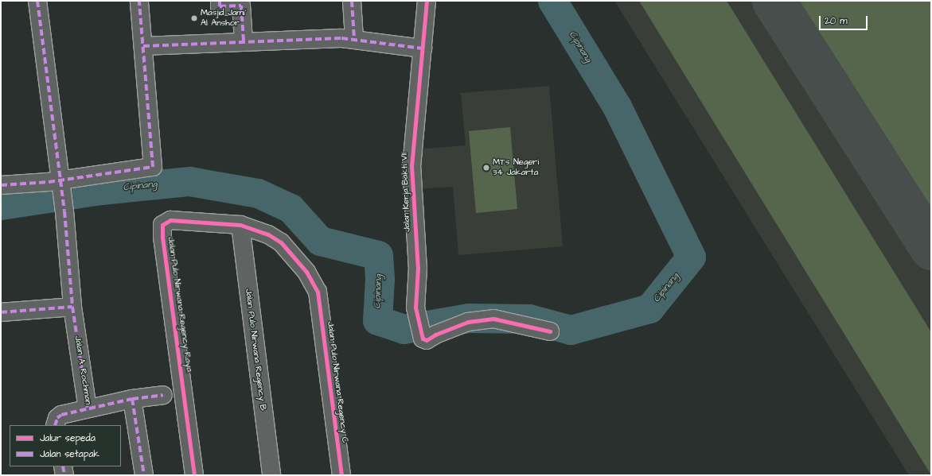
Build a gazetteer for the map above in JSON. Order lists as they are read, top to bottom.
{
  "streets": {
    "street": [
      "Jalan Kerja Bakti VII",
      "Jalan Pulo Nirwana Regency Raya",
      "Jalan Pulo Nirwana Regency B",
      "Jalan A. Rochman",
      "Jalan Pulo Nirwana Regency C"
    ]
  },
  "crossings": [
    ["Jalan Pulo Nirwana Regency Raya", "Jalan Pulo Nirwana Regency B"],
    ["Jalan Pulo Nirwana Regency Raya", "Jalan Pulo Nirwana Regency C"]
  ],
  "water": ["Cipinang"],
  "places": ["Masjid Jami' Al Anshor", "MTs Negeri 34 Jakarta"],
  "legend": ["Jalur sepeda", "Jalan setapak"],
  "scale_bar": "20 m"
}
